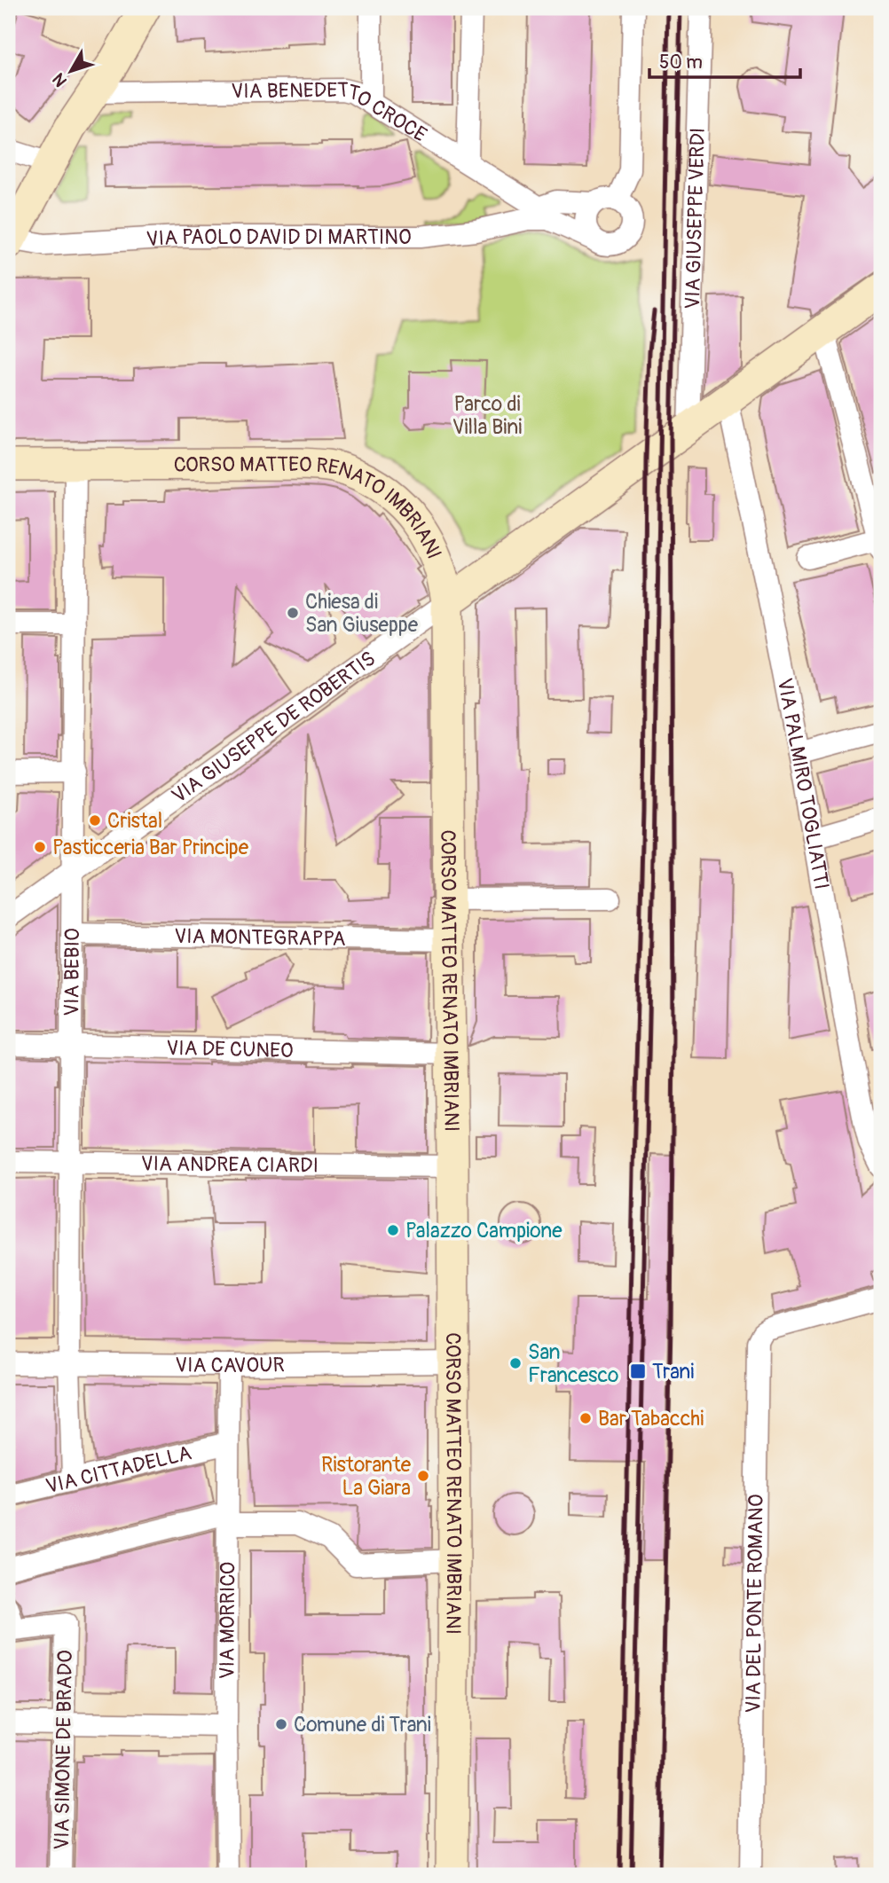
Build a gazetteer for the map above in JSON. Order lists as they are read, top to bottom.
{
  "streets": {
    "street": [
      "VIA BENEDETTO CROCE",
      "VIA GIUSEPPE VERDI",
      "VIA PAOLO DAVID DI MARTINO",
      "CORSO MATTEO RENATO IMBRIANI",
      "VIA GIUSEPPE DE ROBERTIS",
      "VIA PALMIRO TOGLIATTI",
      "VIA MONTEGRAPPA",
      "VIA BEBIO",
      "VIA DE CUNEO",
      "VIA ANDREA CIARDI",
      "VIA CAVOUR",
      "VIA CITTADELLA",
      "VIA DEL PONTE ROMANO",
      "VIA MORRICO",
      "VIA SIMONE DE BRADO"
    ]
  },
  "crossings": [
    ["VIA BENEDETTO CROCE", "VIA PAOLO DAVID DI MARTINO"],
    ["VIA GIUSEPPE VERDI", "VIA GIUSEPPE DE ROBERTIS"],
    ["CORSO MATTEO RENATO IMBRIANI", "VIA GIUSEPPE DE ROBERTIS"],
    ["CORSO MATTEO RENATO IMBRIANI", "VIA MONTEGRAPPA"],
    ["CORSO MATTEO RENATO IMBRIANI", "VIA BEBIO"],
    ["CORSO MATTEO RENATO IMBRIANI", "VIA DE CUNEO"],
    ["CORSO MATTEO RENATO IMBRIANI", "VIA ANDREA CIARDI"],
    ["CORSO MATTEO RENATO IMBRIANI", "VIA CAVOUR"],
    ["VIA GIUSEPPE DE ROBERTIS", "VIA PALMIRO TOGLIATTI"],
    ["VIA GIUSEPPE DE ROBERTIS", "VIA BEBIO"],
    ["VIA MONTEGRAPPA", "VIA BEBIO"],
    ["VIA BEBIO", "VIA DE CUNEO"],
    ["VIA BEBIO", "VIA ANDREA CIARDI"],
    ["VIA BEBIO", "VIA CAVOUR"],
    ["VIA BEBIO", "VIA CITTADELLA"],
    ["VIA CAVOUR", "VIA MORRICO"],
    ["VIA CITTADELLA", "VIA MORRICO"]
  ],
  "parks": ["Parco di Villa Bini"],
  "places": {
    "other": [
      "Chiesa di San Giuseppe",
      "Cristal",
      "Pasticceria Bar Principe",
      "Palazzo Campione",
      "San Francesco",
      "Bar Tabacchi",
      "Ristorante La Giara",
      "Comune di Trani"
    ],
    "transit": ["Trani"]
  },
  "scale_bar": "50 m",
  "north": "bottom left"
}
